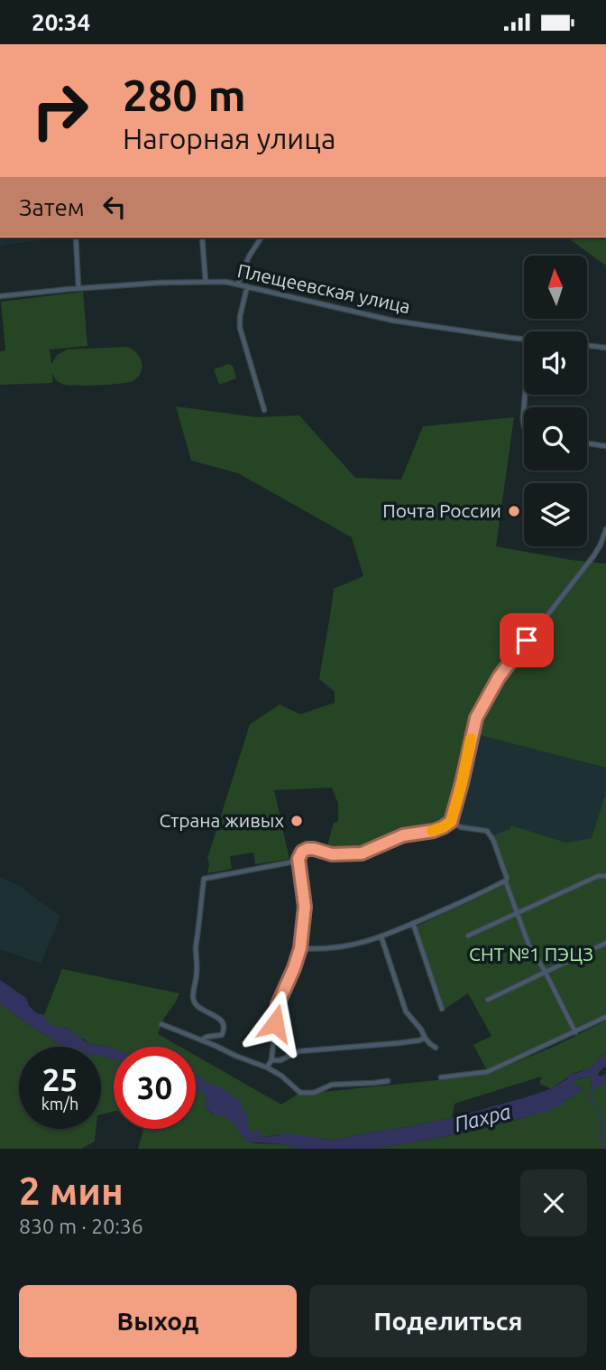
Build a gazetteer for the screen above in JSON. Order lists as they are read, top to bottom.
{
  "streets": {
    "street": ["Плещеевская улица"]
  },
  "water": ["Пахра"],
  "parks": ["СНТ №1 ПЭЦЗ"],
  "places": ["Почта России", "Страна живых"],
  "north": "top",
  "page": {
    "status": "20:34",
    "turn": ["280 m", "Нагорная улица"],
    "then": "Затем",
    "speed": "25 km/h",
    "limit": "30",
    "heading": ["2 мин", "830 m · 20:36"],
    "buttons": ["Выход", "Поделиться"]
  }
}
